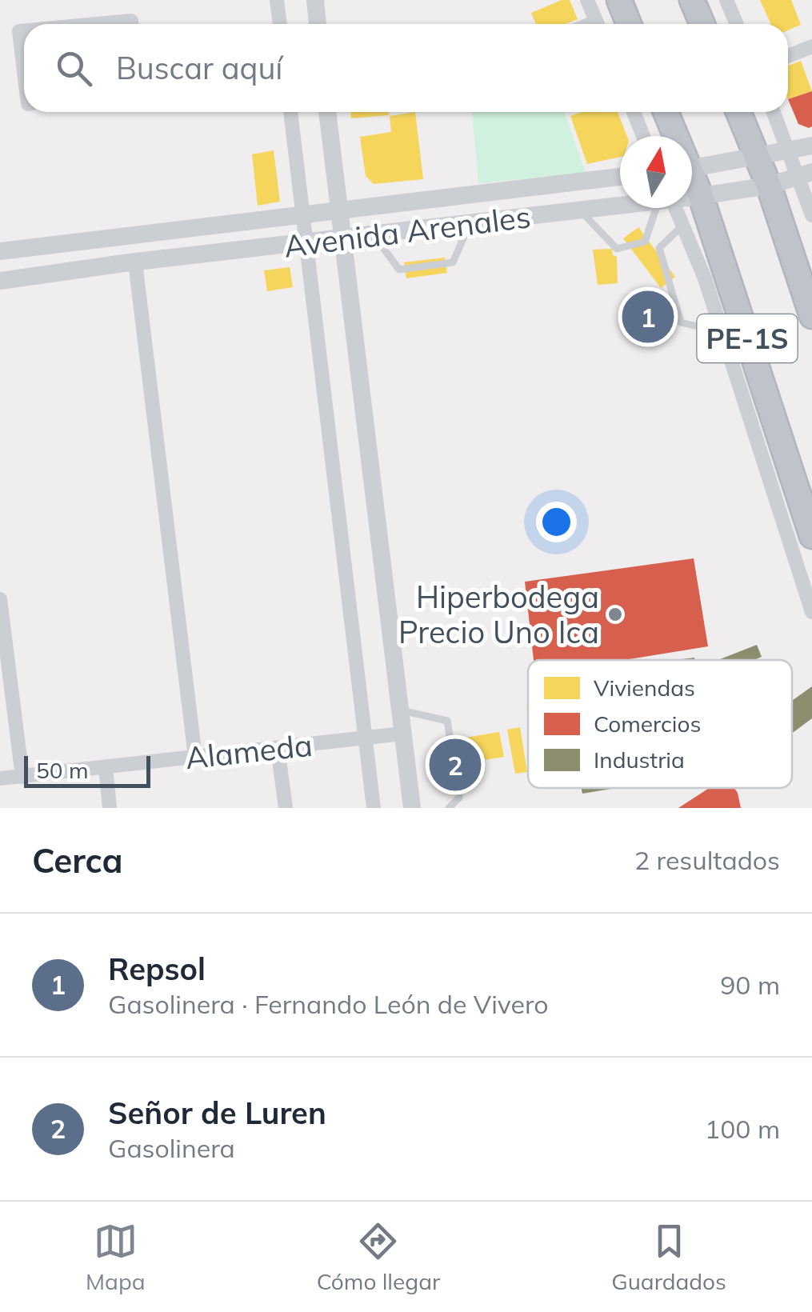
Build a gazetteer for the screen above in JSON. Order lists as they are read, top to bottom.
{
  "streets": {
    "highway": ["PE-1S"],
    "street": ["Avenida Arenales", "Alameda"]
  },
  "crossings": [
    ["Avenida Arenales", "PE-1S"]
  ],
  "places": ["Hiperbodega Precio Uno Ica"],
  "legend": ["Viviendas", "Comercios", "Industria"],
  "scale_bar": "50 m",
  "north": "top",
  "page": {
    "search": "Buscar aquí",
    "pins": ["1", "2"],
    "scale": "50 m",
    "heading": ["Cerca", "2 resultados"],
    "list": [
      {
        "mark": "1",
        "name": "Repsol",
        "note": "Gasolinera · Fernando León de Vivero",
        "value": "90 m"
      },
      {
        "mark": "2",
        "name": "Señor de Luren",
        "note": "Gasolinera",
        "value": "100 m"
      }
    ],
    "nav": ["Mapa", "Cómo llegar", "Guardados"]
  }
}
